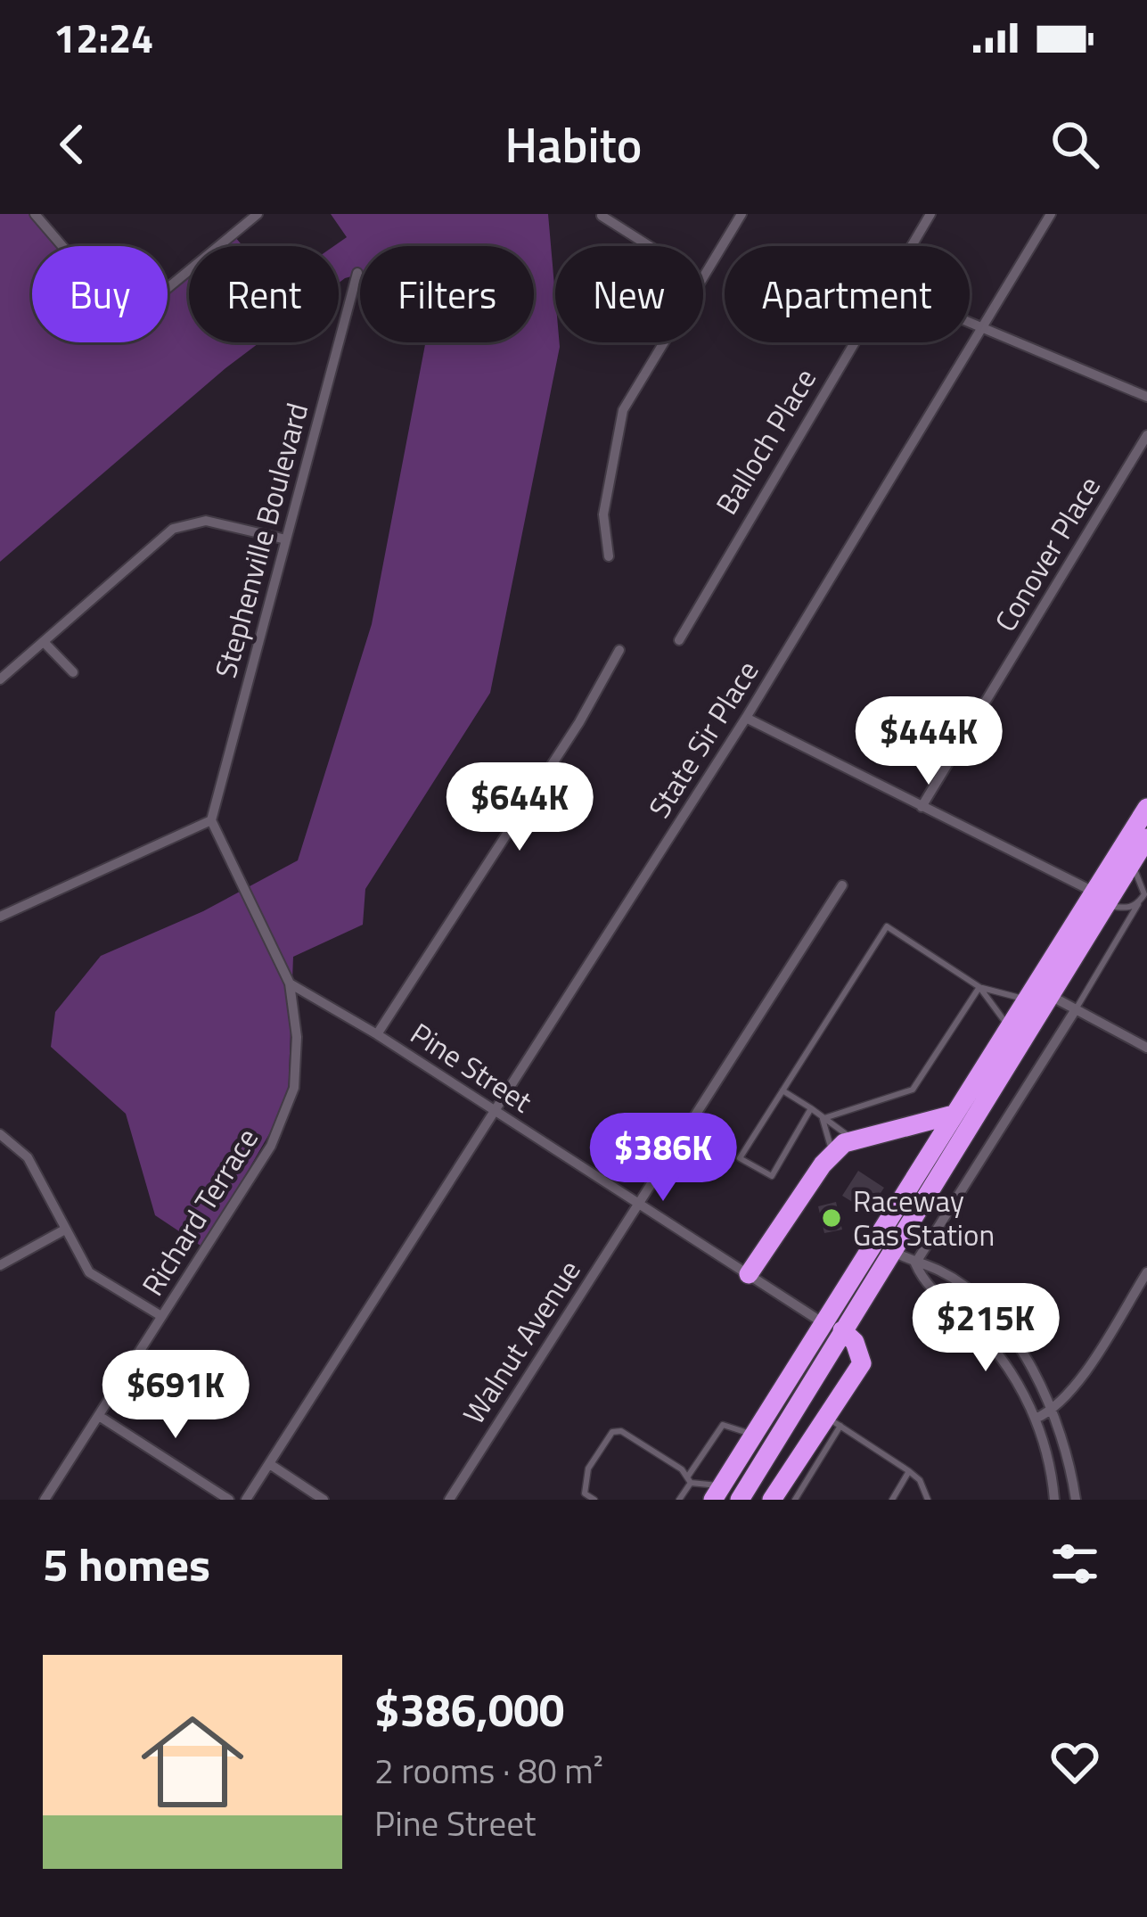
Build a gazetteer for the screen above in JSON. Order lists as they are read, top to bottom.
{
  "streets": {
    "street": [
      "Balloch Place",
      "Stephenville Boulevard",
      "Conover Place",
      "State Sir Place",
      "Pine Street",
      "Richard Terrace",
      "Walnut Avenue"
    ]
  },
  "crossings": [
    ["State Sir Place", "Pine Street"],
    ["Pine Street", "Richard Terrace"],
    ["Pine Street", "Walnut Avenue"]
  ],
  "places": ["Raceway Gas Station"],
  "page": {
    "status": "12:24",
    "header": "Habito",
    "chip": [
      "Buy",
      "Rent",
      "Filters",
      "New",
      "Apartment"
    ],
    "price": [
      "$444K",
      "$644K",
      "$386K",
      "$215K",
      "$691K"
    ],
    "heading": "5 homes",
    "list": [
      {
        "name": "$386,000",
        "note": "2 rooms · 80 m² · Pine Street"
      }
    ]
  }
}
